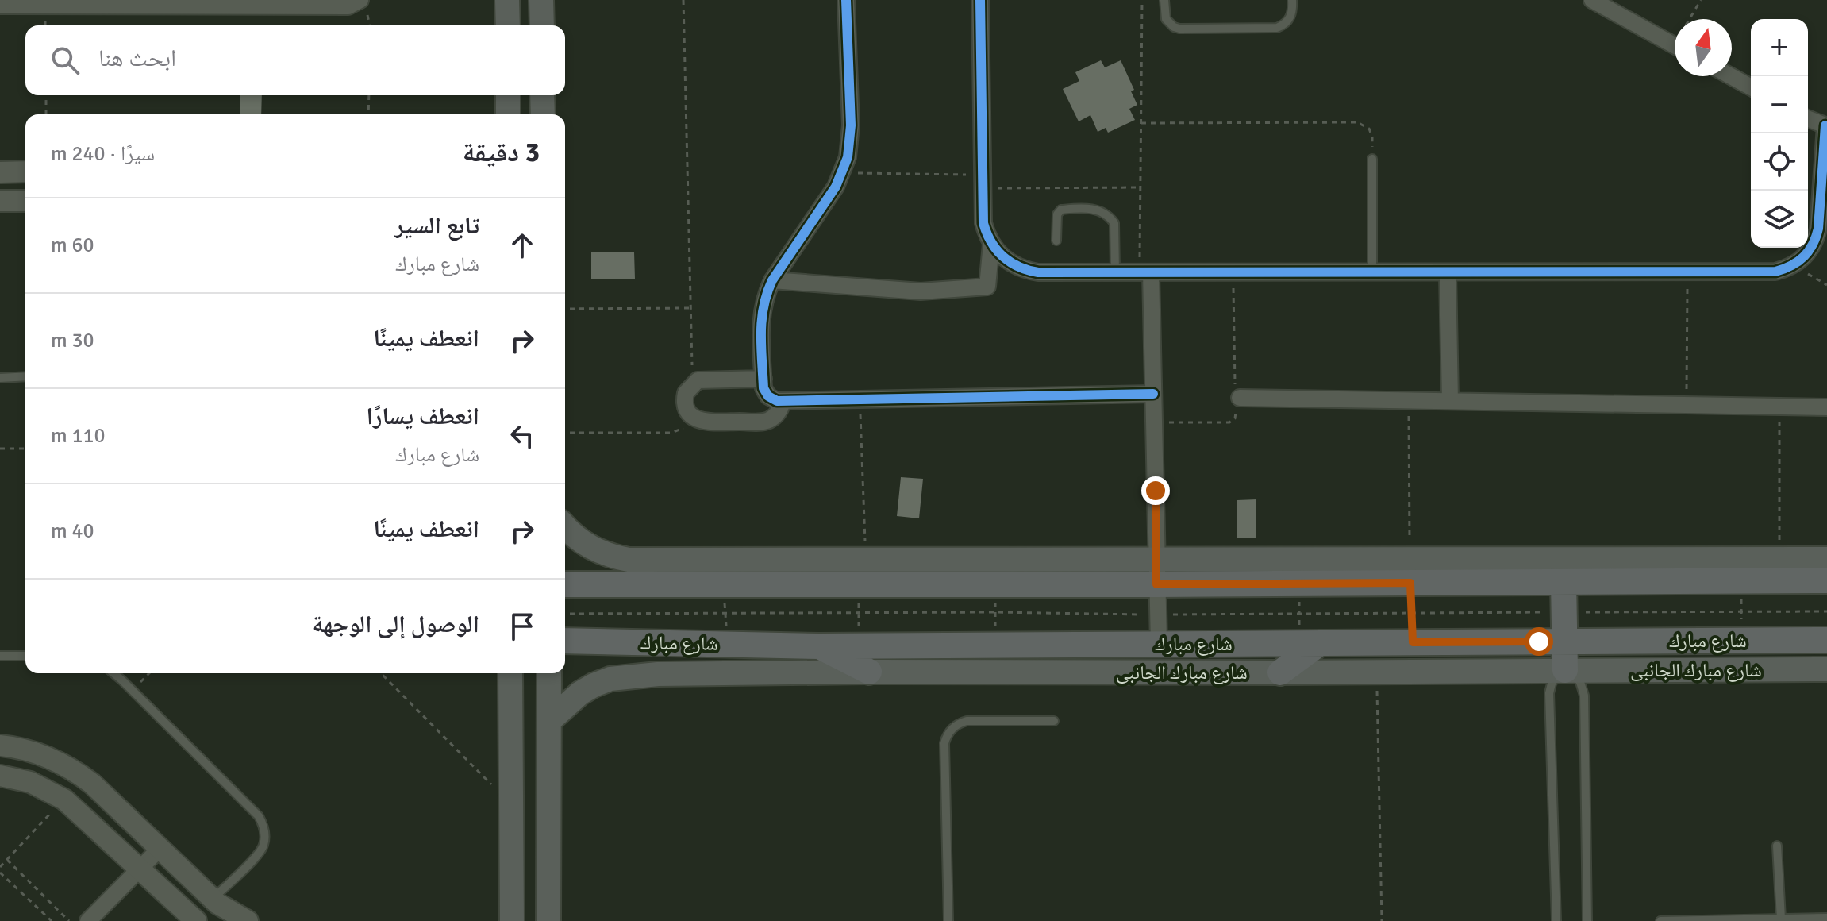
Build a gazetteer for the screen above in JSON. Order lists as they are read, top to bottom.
{
  "streets": {
    "main road": ["شارع مبارك", "شارع مبارك الجانبى"]
  },
  "north": "top",
  "page": {
    "map_buttons": ["+", "−"],
    "search": "ابحث هنا",
    "heading": ["3 دقيقة", "سيرًا · 240 m"],
    "list": [
      ["تابع السير", "شارع مبارك", "60 m"],
      ["انعطف يمينًا", "30 m"],
      ["انعطف يسارًا", "شارع مبارك", "110 m"],
      ["انعطف يمينًا", "40 m"],
      "الوصول إلى الوجهة"
    ]
  }
}
